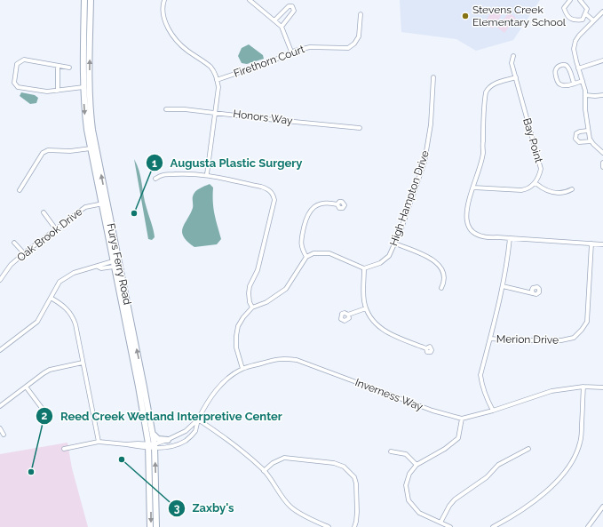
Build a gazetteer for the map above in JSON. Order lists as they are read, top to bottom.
{
  "streets": {
    "main road": ["Furys Ferry Road"],
    "street": [
      "Firethorn Court",
      "Honors Way",
      "Bay Point",
      "High Hampton Drive",
      "Oak Brook Drive",
      "Merion Drive",
      "Inverness Way"
    ]
  },
  "crossings": [
    ["Oak Brook Drive", "Furys Ferry Road"],
    ["Furys Ferry Road", "Inverness Way"]
  ],
  "places": [
    "Stevens Creek Elementary School",
    "Augusta Plastic Surgery",
    "Zaxby's",
    "Reed Creek Wetland Interpretive Center"
  ]
}
